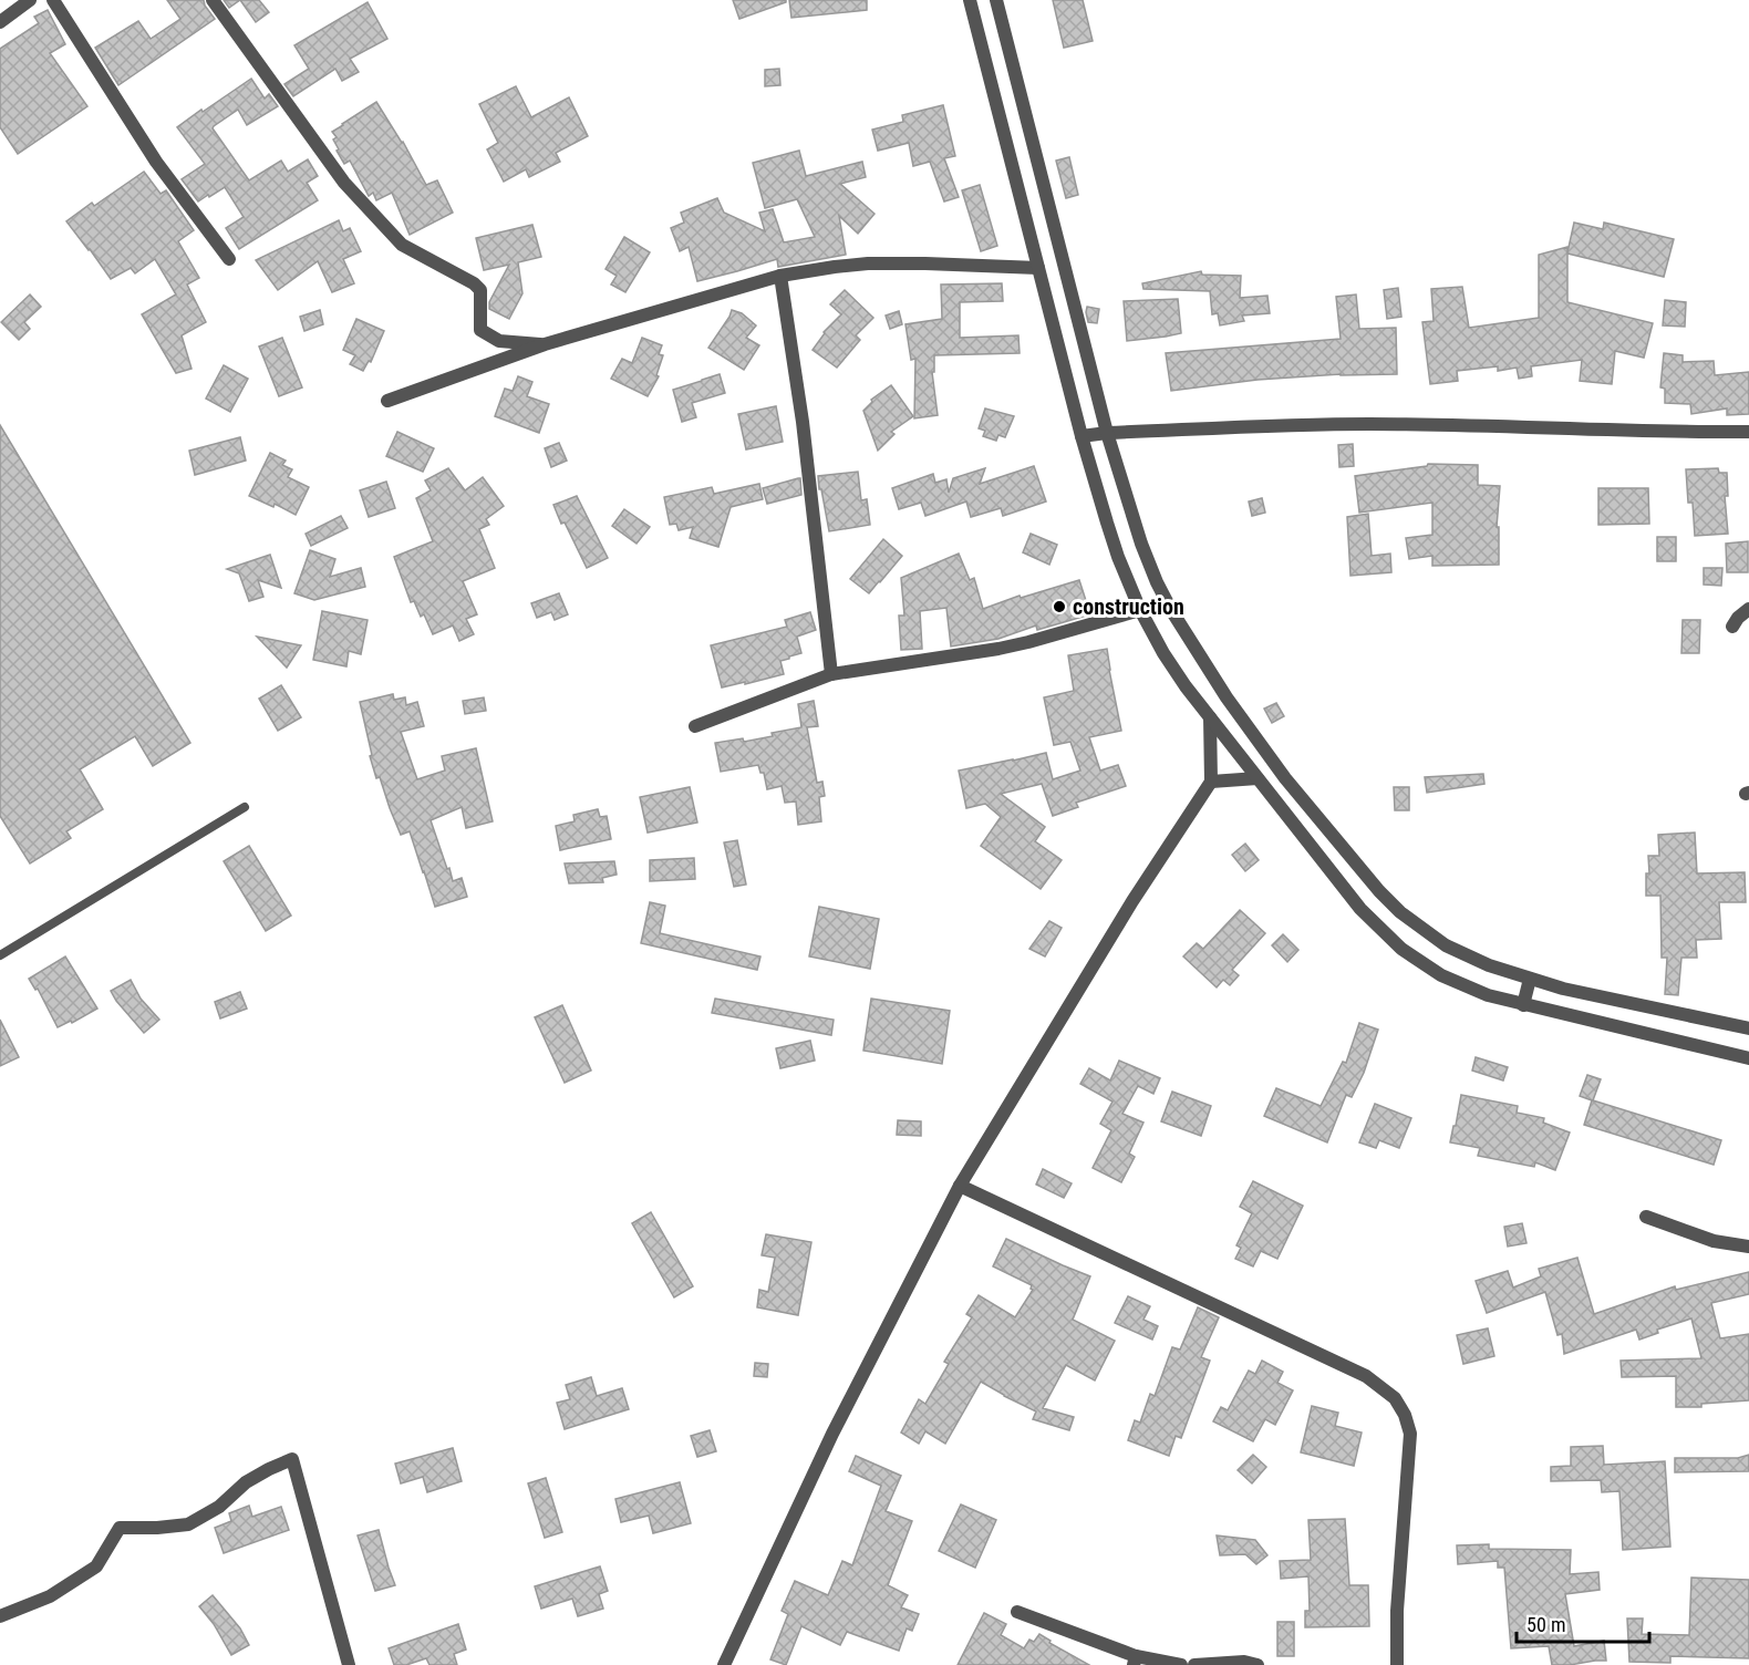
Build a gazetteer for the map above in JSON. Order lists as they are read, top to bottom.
{
  "places": ["construction"],
  "scale_bar": "50 m"
}
